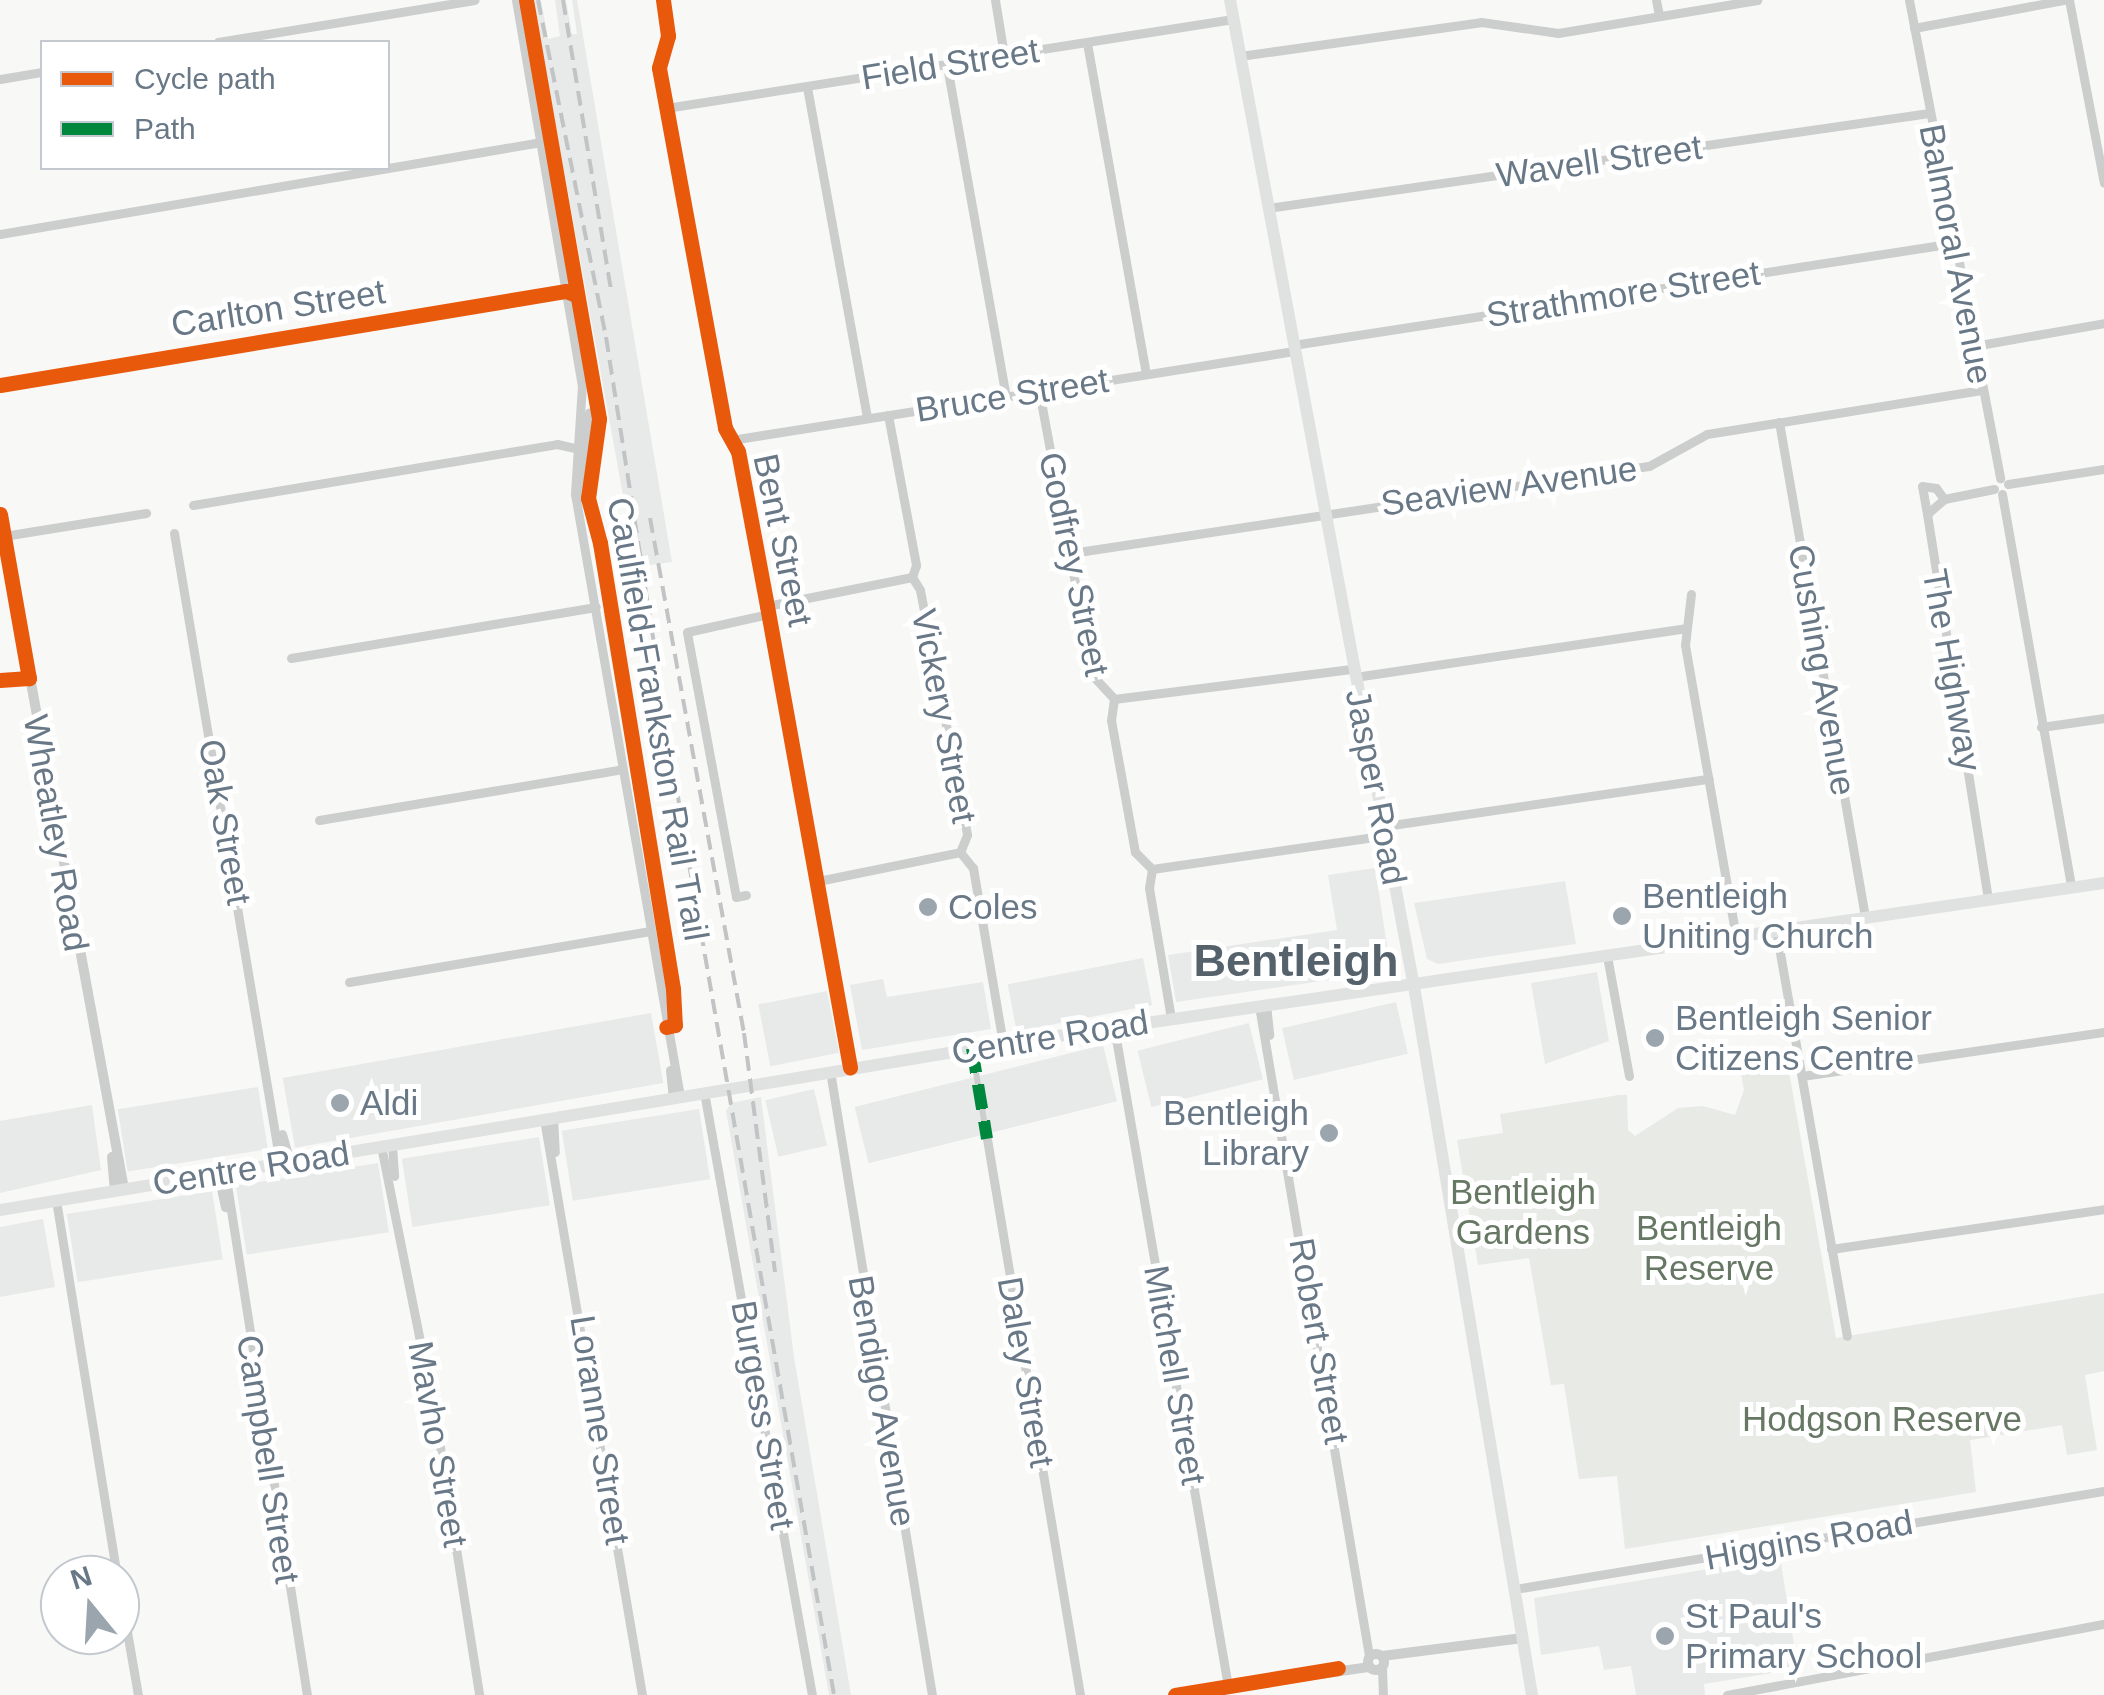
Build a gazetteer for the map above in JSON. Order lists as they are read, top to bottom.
{
  "streets": {
    "main road": ["Jasper Road", "Centre Road"],
    "street": [
      "Field Street",
      "Wavell Street",
      "Balmoral Avenue",
      "Strathmore Street",
      "Carlton Street",
      "Bruce Street",
      "Seaview Avenue",
      "Bent Street",
      "Godfrey Street",
      "Cushing Avenue",
      "The Highway",
      "Vickery Street",
      "Oak Street",
      "Wheatley Road",
      "Robert Street",
      "Daley Street",
      "Mitchell Street",
      "Bendigo Avenue",
      "Burgess Street",
      "Loranne Street",
      "Mavho Street",
      "Campbell Street",
      "Higgins Road"
    ],
    "cycle path": ["Caulfield-Frankston Rail Trail"]
  },
  "crossings": [
    ["Field Street", "Bent Street"],
    ["Field Street", "Jasper Road"],
    ["Wavell Street", "Balmoral Avenue"],
    ["Wavell Street", "Jasper Road"],
    ["Balmoral Avenue", "Strathmore Street"],
    ["Balmoral Avenue", "Seaview Avenue"],
    ["Balmoral Avenue", "Centre Road"],
    ["Strathmore Street", "Bruce Street"],
    ["Strathmore Street", "Jasper Road"],
    ["Bruce Street", "Bent Street"],
    ["Bruce Street", "Godfrey Street"],
    ["Bruce Street", "Vickery Street"],
    ["Bruce Street", "Jasper Road"],
    ["Seaview Avenue", "Godfrey Street"],
    ["Seaview Avenue", "Cushing Avenue"],
    ["Seaview Avenue", "Jasper Road"],
    ["Bent Street", "Centre Road"],
    ["Godfrey Street", "Centre Road"],
    ["Cushing Avenue", "Centre Road"],
    ["The Highway", "Centre Road"],
    ["Vickery Street", "Centre Road"],
    ["Jasper Road", "Centre Road"],
    ["Jasper Road", "Higgins Road"],
    ["Oak Street", "Centre Road"],
    ["Wheatley Road", "Centre Road"],
    ["Centre Road", "Robert Street"],
    ["Centre Road", "Daley Street"],
    ["Centre Road", "Mitchell Street"],
    ["Centre Road", "Bendigo Avenue"],
    ["Centre Road", "Burgess Street"],
    ["Centre Road", "Loranne Street"],
    ["Centre Road", "Mavho Street"],
    ["Centre Road", "Campbell Street"]
  ],
  "districts": ["Bentleigh"],
  "parks": ["Bentleigh Gardens", "Bentleigh Reserve", "Hodgson Reserve"],
  "places": [
    "Coles",
    "Bentleigh Uniting Church",
    "Bentleigh Senior Citizens Centre",
    "Aldi",
    "Bentleigh Library",
    "St Paul's Primary School"
  ],
  "legend": ["Cycle path", "Path"],
  "north": "top"
}
